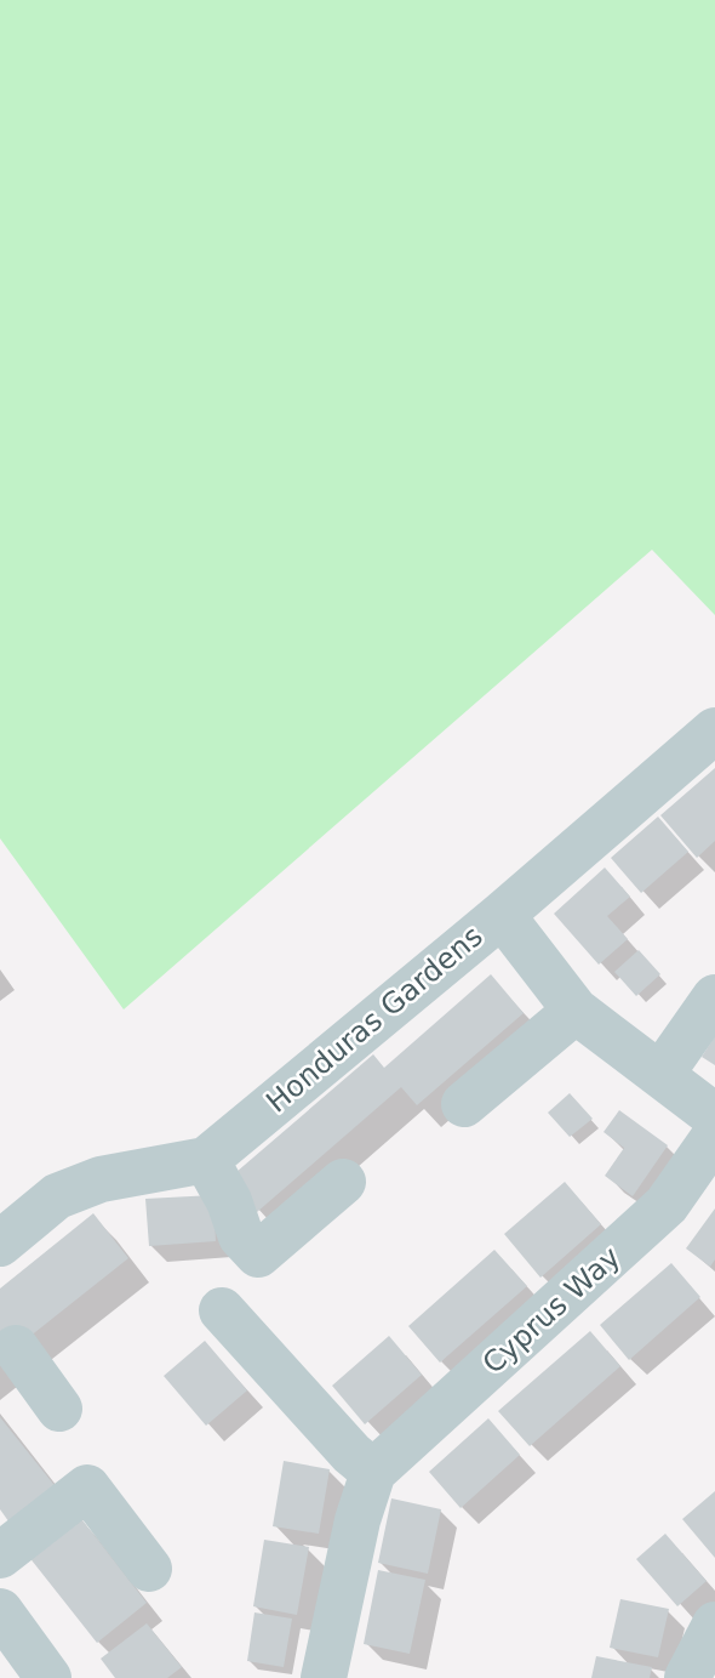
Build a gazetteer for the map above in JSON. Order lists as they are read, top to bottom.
{
  "streets": {
    "street": ["Honduras Gardens", "Cyprus Way"]
  }
}
